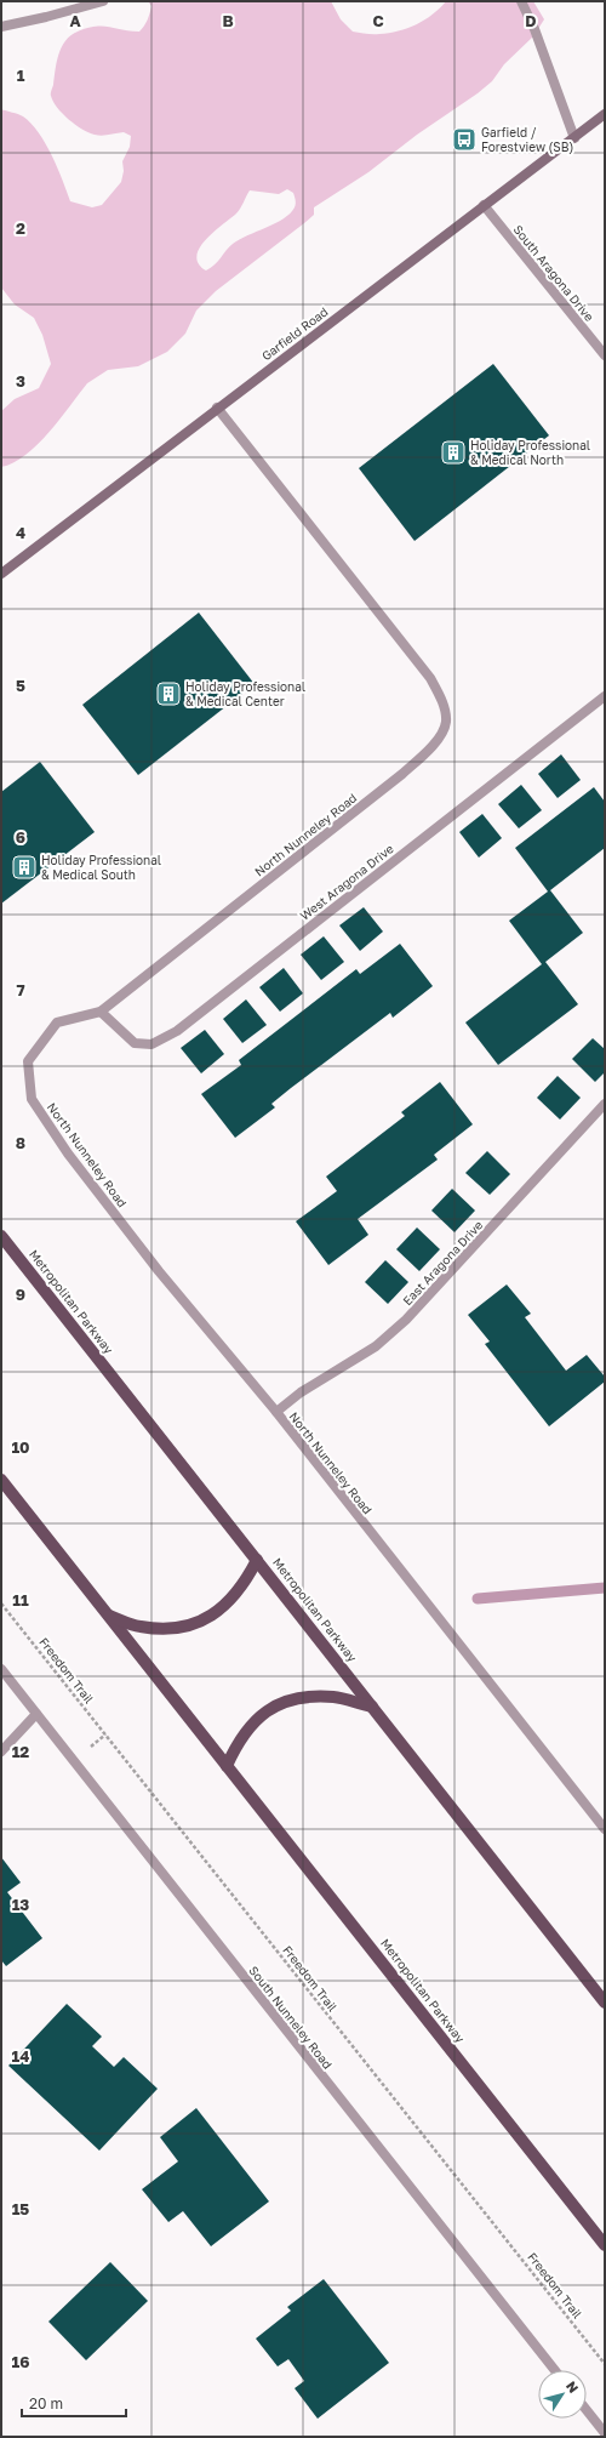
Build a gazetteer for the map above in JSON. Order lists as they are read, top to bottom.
{
  "streets": {
    "main road": ["Garfield Road", "Metropolitan Parkway"],
    "street": [
      "South Aragona Drive",
      "North Nunneley Road",
      "West Aragona Drive",
      "East Aragona Drive",
      "South Nunneley Road"
    ],
    "path": ["Freedom Trail"]
  },
  "crossings": [
    ["South Aragona Drive", "Garfield Road"],
    ["Garfield Road", "North Nunneley Road"],
    ["North Nunneley Road", "West Aragona Drive"],
    ["North Nunneley Road", "East Aragona Drive"]
  ],
  "places": {
    "bus stop": ["Garfield / Forestview (SB)"],
    "building": ["Holiday Professional & Medical North", "Holiday Professional & Medical Center", "Holiday Professional & Medical South"]
  },
  "scale_bar": "20 m",
  "north": "top right",
  "grid": {
    "columns": [
      "A",
      "B",
      "C",
      "D"
    ],
    "rows": [
      "1",
      "2",
      "3",
      "4",
      "5",
      "6",
      "7",
      "8",
      "9",
      "10",
      "11",
      "12",
      "13",
      "14",
      "15",
      "16"
    ]
  }
}
